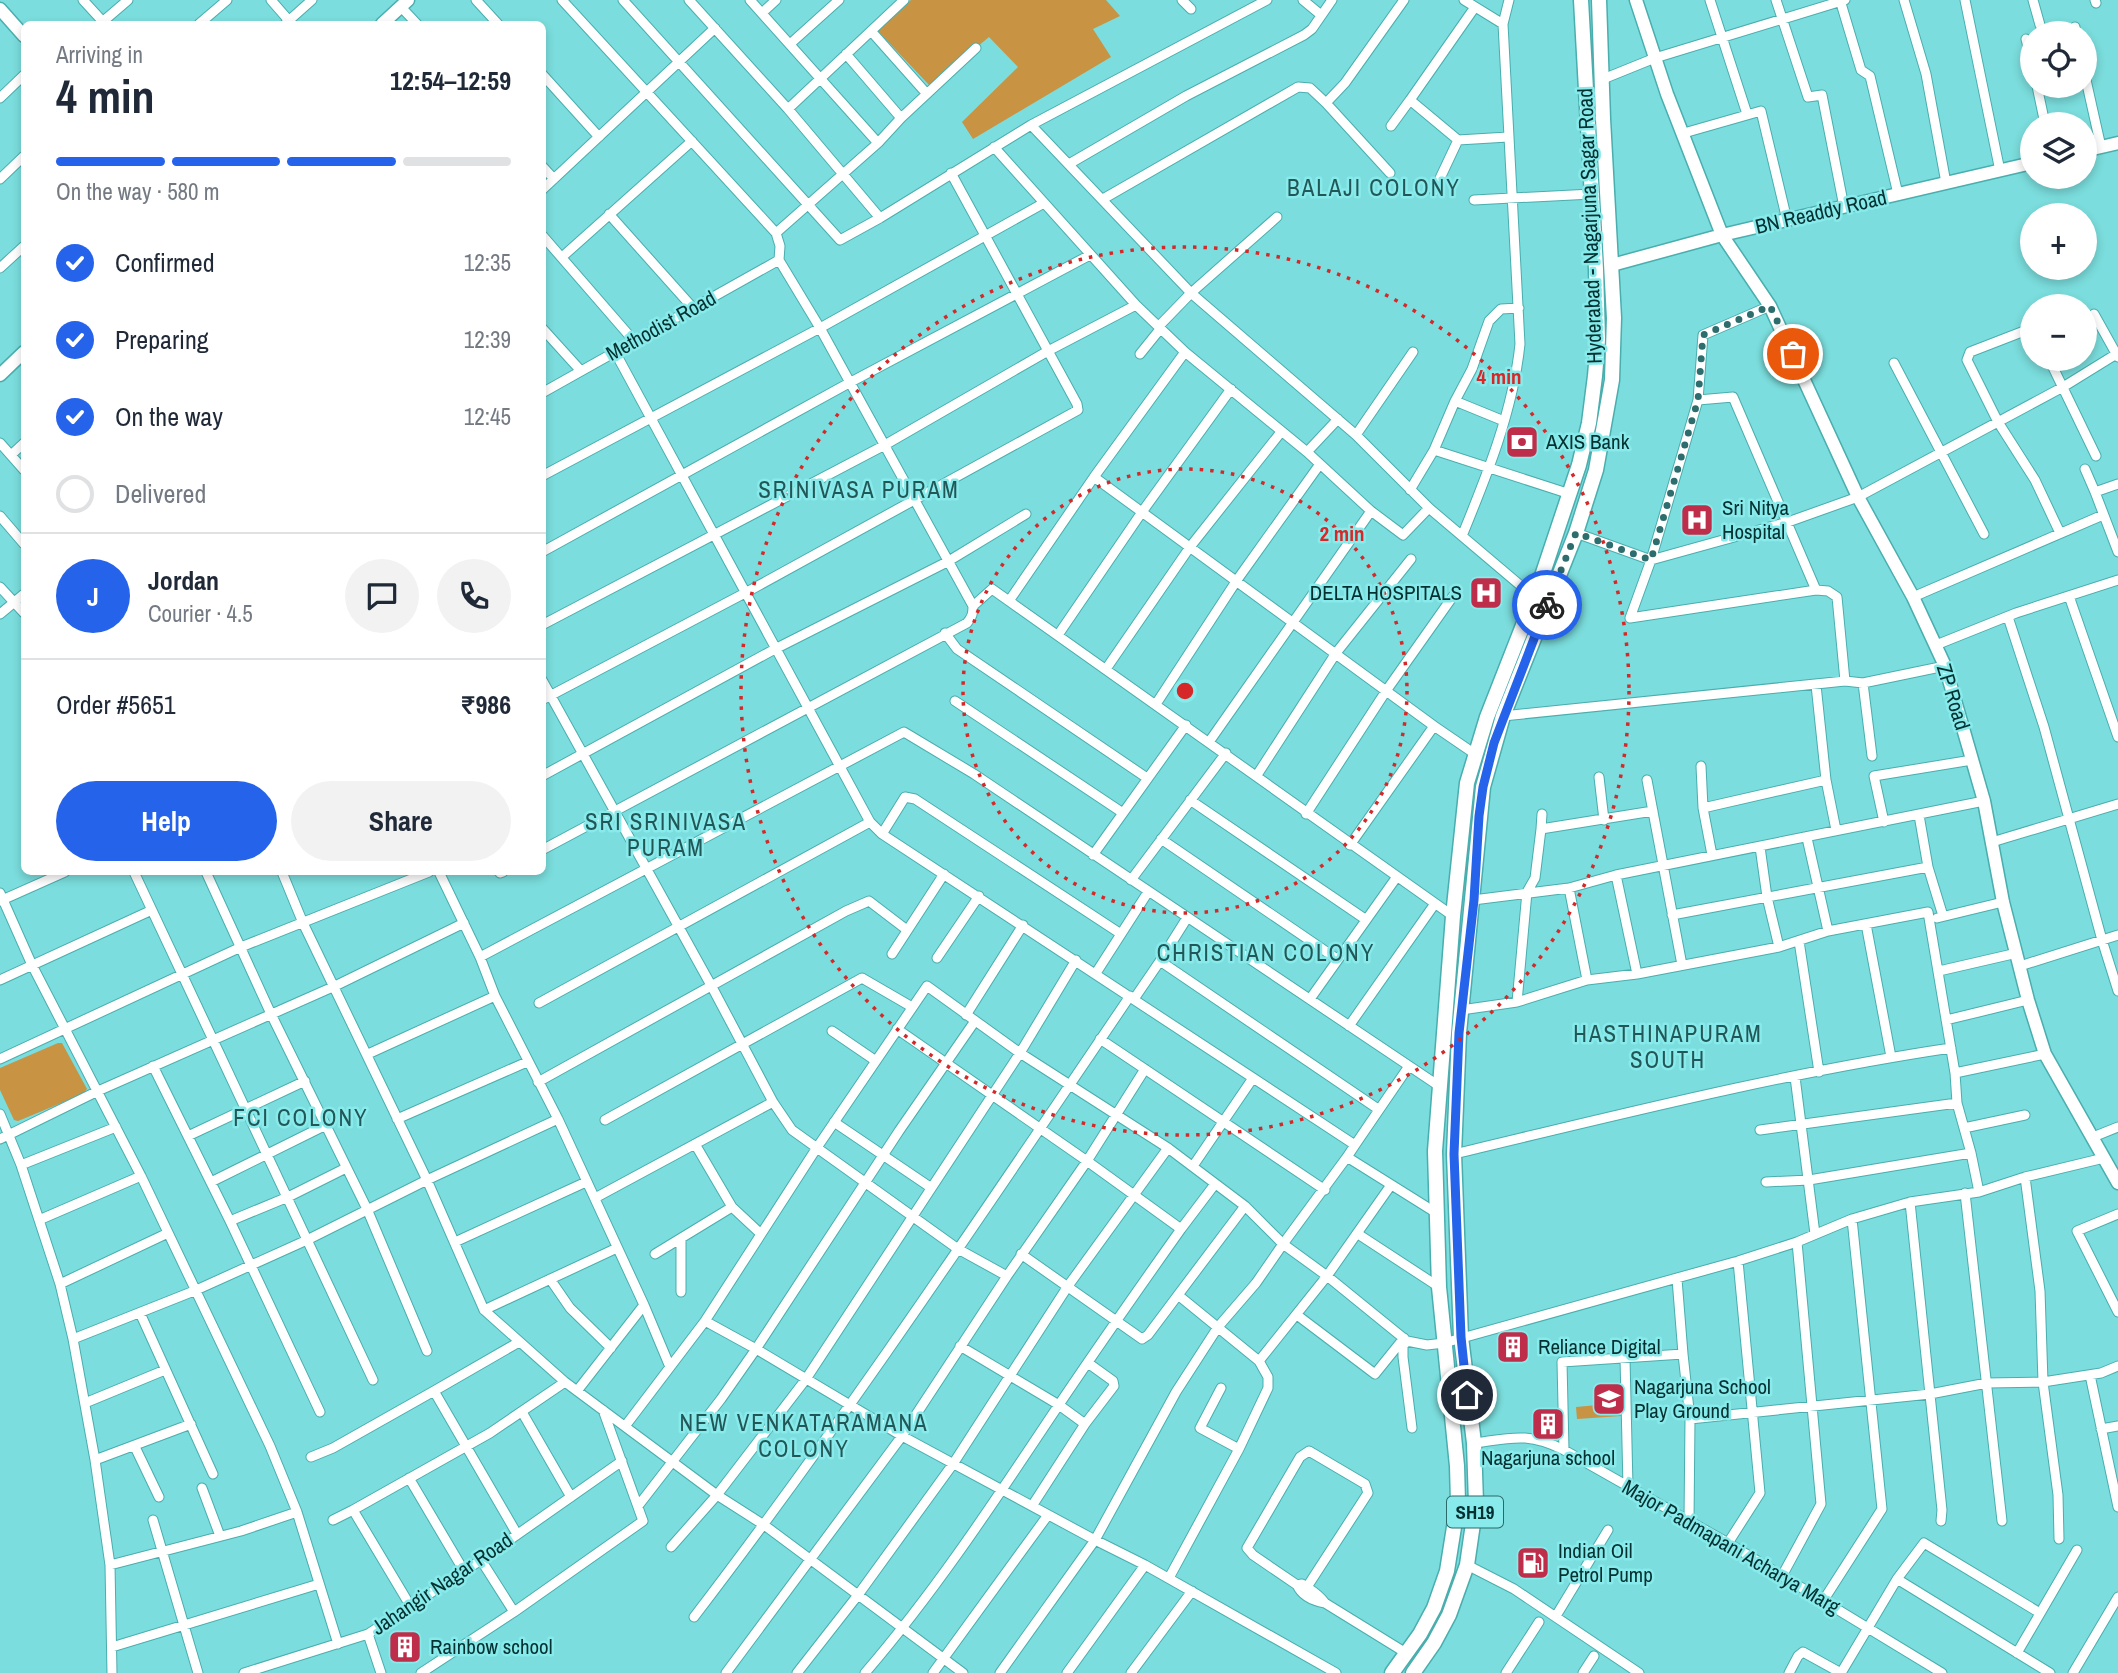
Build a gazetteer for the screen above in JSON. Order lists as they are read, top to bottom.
{
  "streets": {
    "main road": ["Hyderabad - Nagarjuna Sagar Road", "SH19"],
    "street": [
      "BN Readdy Road",
      "Methodist Road",
      "ZP Road",
      "Major Padmapani Acharya Marg",
      "Jahangir Nagar Road"
    ]
  },
  "crossings": [
    ["BN Readdy Road", "Hyderabad - Nagarjuna Sagar Road"],
    ["BN Readdy Road", "ZP Road"],
    ["Hyderabad - Nagarjuna Sagar Road", "Major Padmapani Acharya Marg"]
  ],
  "districts": [
    "BALAJI COLONY",
    "SRINIVASA PURAM",
    "SRI SRINIVASA PURAM",
    "CHRISTIAN COLONY",
    "HASTHINAPURAM SOUTH",
    "FCI COLONY",
    "NEW VENKATARAMANA COLONY"
  ],
  "places": {
    "bank": ["AXIS Bank"],
    "hospital": ["Sri Nitya Hospital", "DELTA HOSPITALS"],
    "building": ["Reliance Digital", "Nagarjuna school", "Rainbow school"],
    "school or university": ["Nagarjuna School Play Ground"],
    "fuel station": ["Indian Oil Petrol Pump"]
  },
  "page": {
    "map_buttons": ["+", "−"],
    "heading": ["4 min", "Arriving in", "12:54–12:59"],
    "panel": [
      "Jordan",
      "Courier · 4.5",
      "Order #5651",
      "₹986"
    ],
    "bar": "On the way · 580 m",
    "list": [
      ["Confirmed", "12:35"],
      ["Preparing", "12:39"],
      ["On the way", "12:45"],
      "Delivered"
    ],
    "round": "J",
    "buttons": ["Help", "Share"]
  },
  "rings": ["4 min", "2 min"]
}
